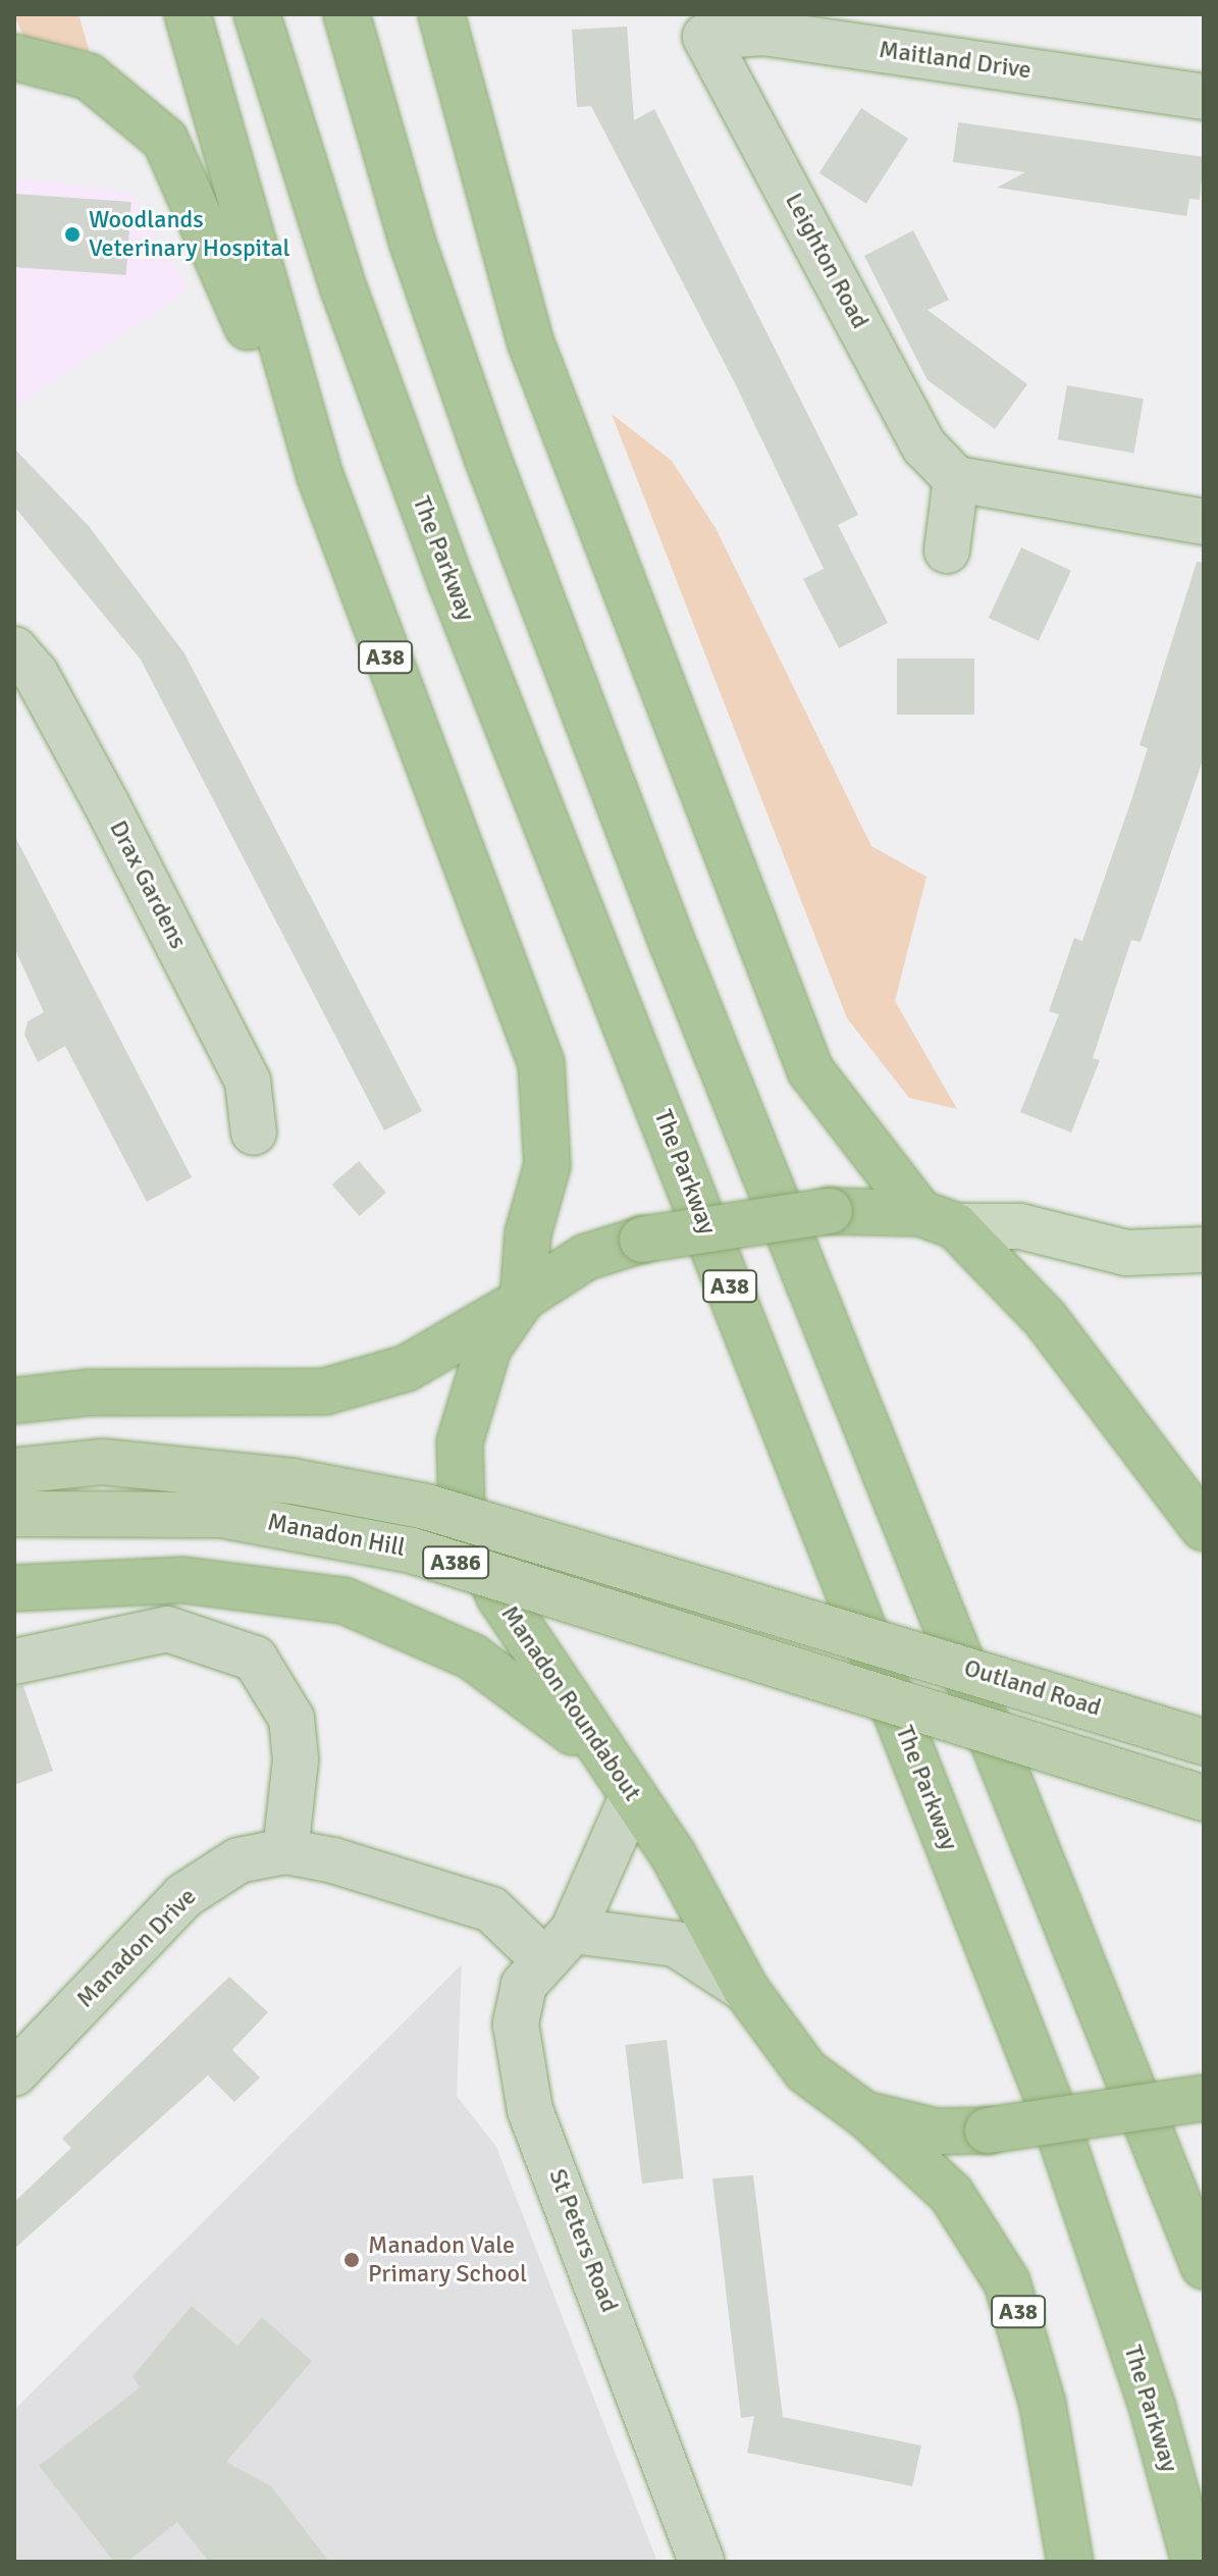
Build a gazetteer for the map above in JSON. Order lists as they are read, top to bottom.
{
  "streets": {
    "highway": ["The Parkway", "A38", "Manadon Roundabout"],
    "main road": ["Manadon Hill", "A386", "Outland Road"],
    "street": [
      "Maitland Drive",
      "Leighton Road",
      "Drax Gardens",
      "Manadon Drive",
      "St Peters Road"
    ]
  },
  "crossings": [
    ["Maitland Drive", "Leighton Road"],
    ["A38", "Manadon Roundabout"],
    ["Manadon Hill", "Outland Road"],
    ["Manadon Roundabout", "St Peters Road"],
    ["Manadon Drive", "St Peters Road"]
  ],
  "places": ["Woodlands Veterinary Hospital", "Manadon Vale Primary School"]
}
